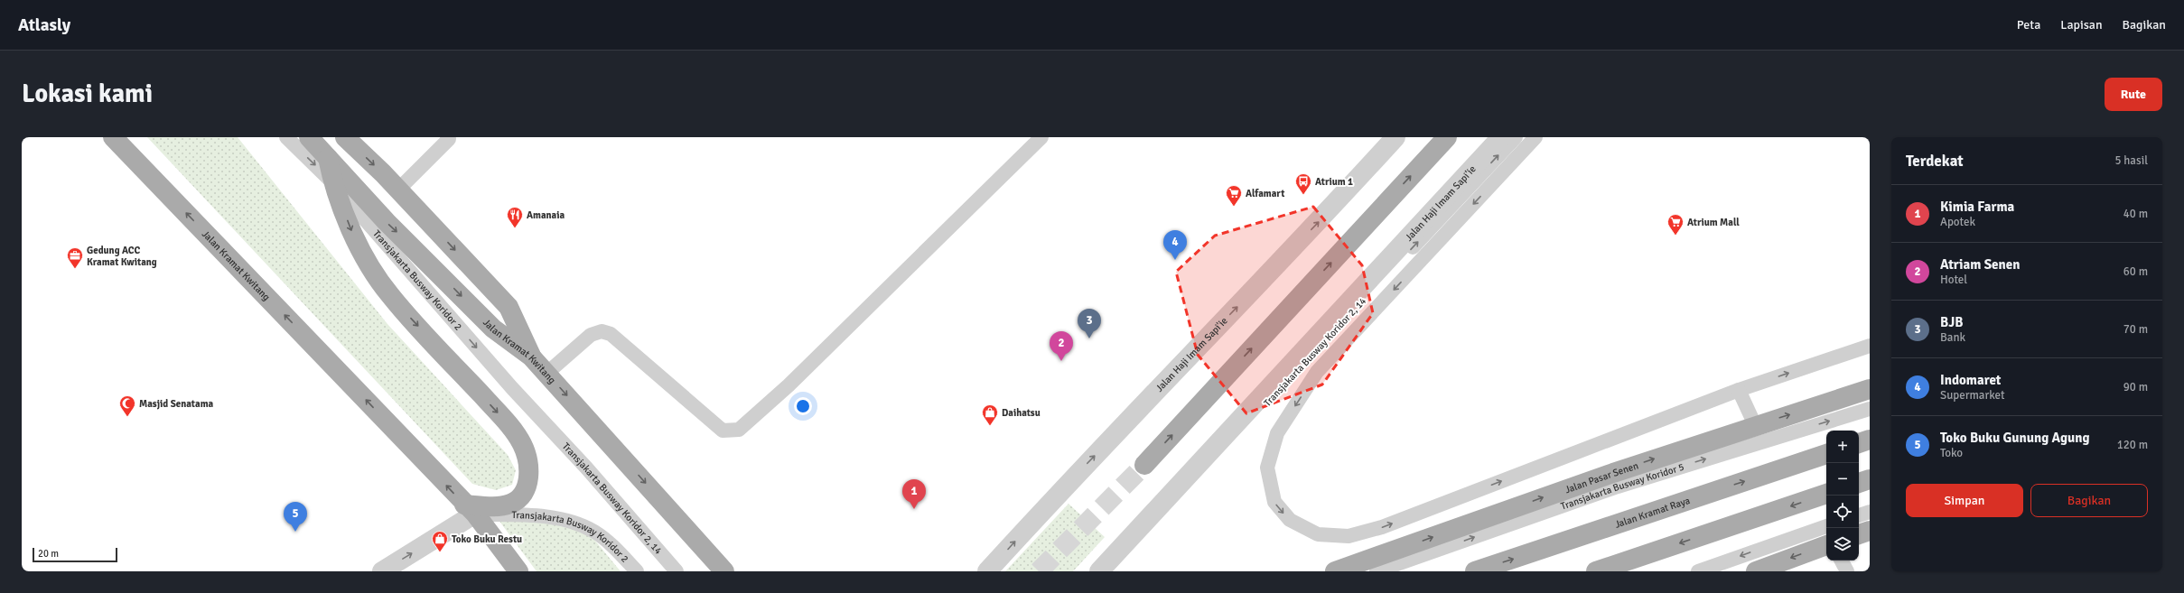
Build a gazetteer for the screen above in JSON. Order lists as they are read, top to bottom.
{
  "streets": {
    "main road": ["Jalan Kramat Kwitang", "Jalan Pasar Senen", "Jalan Kramat Raya"],
    "street": ["Jalan Haji Imam Sapi'ie"],
    "lane": ["Transjakarta Busway Koridor 2", "Transjakarta Busway Koridor 2, 14", "Transjakarta Busway Koridor 5"]
  },
  "crossings": [
    ["Jalan Haji Imam Sapi'ie", "Transjakarta Busway Koridor 2, 14"],
    ["Jalan Kramat Kwitang", "Transjakarta Busway Koridor 2"],
    ["Transjakarta Busway Koridor 2", "Transjakarta Busway Koridor 2, 14"]
  ],
  "one_way": ["Transjakarta Busway Koridor 2", "Transjakarta Busway Koridor 2, 14"],
  "places": {
    "bus stop": ["Atrium 1"],
    "supermarket": ["Alfamart", "Atrium Mall"],
    "restaurant": ["Amanaia"],
    "office": ["Gedung ACC Kramat Kwitang"],
    "mosque": ["Masjid Senatama"],
    "shop": ["Daihatsu", "Toko Buku Restu"]
  },
  "scale_bar": "20 m",
  "page": {
    "header": "Atlasly",
    "nav": ["Peta", "Lapisan", "Bagikan"],
    "buttons": [
      "Rute",
      ["Simpan", "Bagikan"]
    ],
    "title": "Lokasi kami",
    "heading": ["Terdekat", "5 hasil"],
    "list": [
      {
        "mark": "1",
        "name": "Kimia Farma",
        "note": "Apotek",
        "value": "40 m"
      },
      {
        "mark": "2",
        "name": "Atriam Senen",
        "note": "Hotel",
        "value": "60 m"
      },
      {
        "mark": "3",
        "name": "BJB",
        "note": "Bank",
        "value": "70 m"
      },
      {
        "mark": "4",
        "name": "Indomaret",
        "note": "Supermarket",
        "value": "90 m"
      },
      {
        "mark": "5",
        "name": "Toko Buku Gunung Agung",
        "note": "Toko",
        "value": "120 m"
      }
    ],
    "pins": [
      "4",
      "3",
      "2",
      "1",
      "5"
    ],
    "map_buttons": ["+", "−"],
    "scale": "20 m"
  }
}
